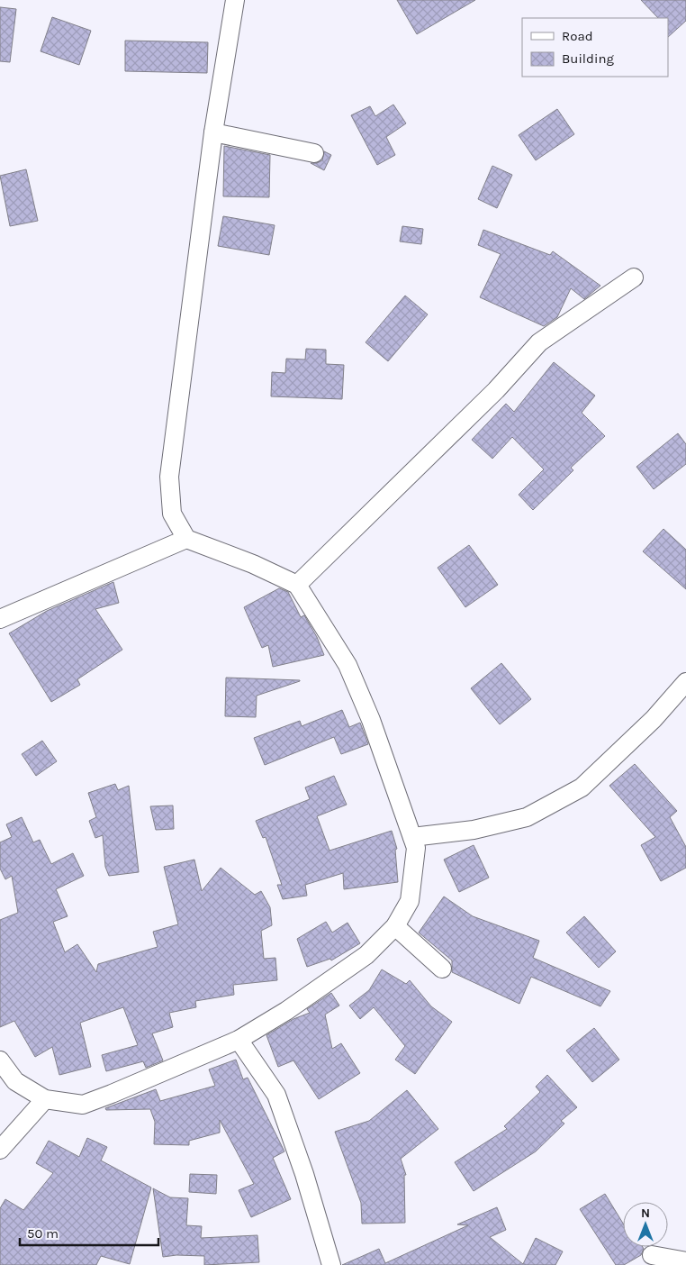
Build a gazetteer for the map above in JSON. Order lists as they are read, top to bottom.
{
  "legend": ["Road", "Building"],
  "scale_bar": "50 m",
  "north": "top"
}
